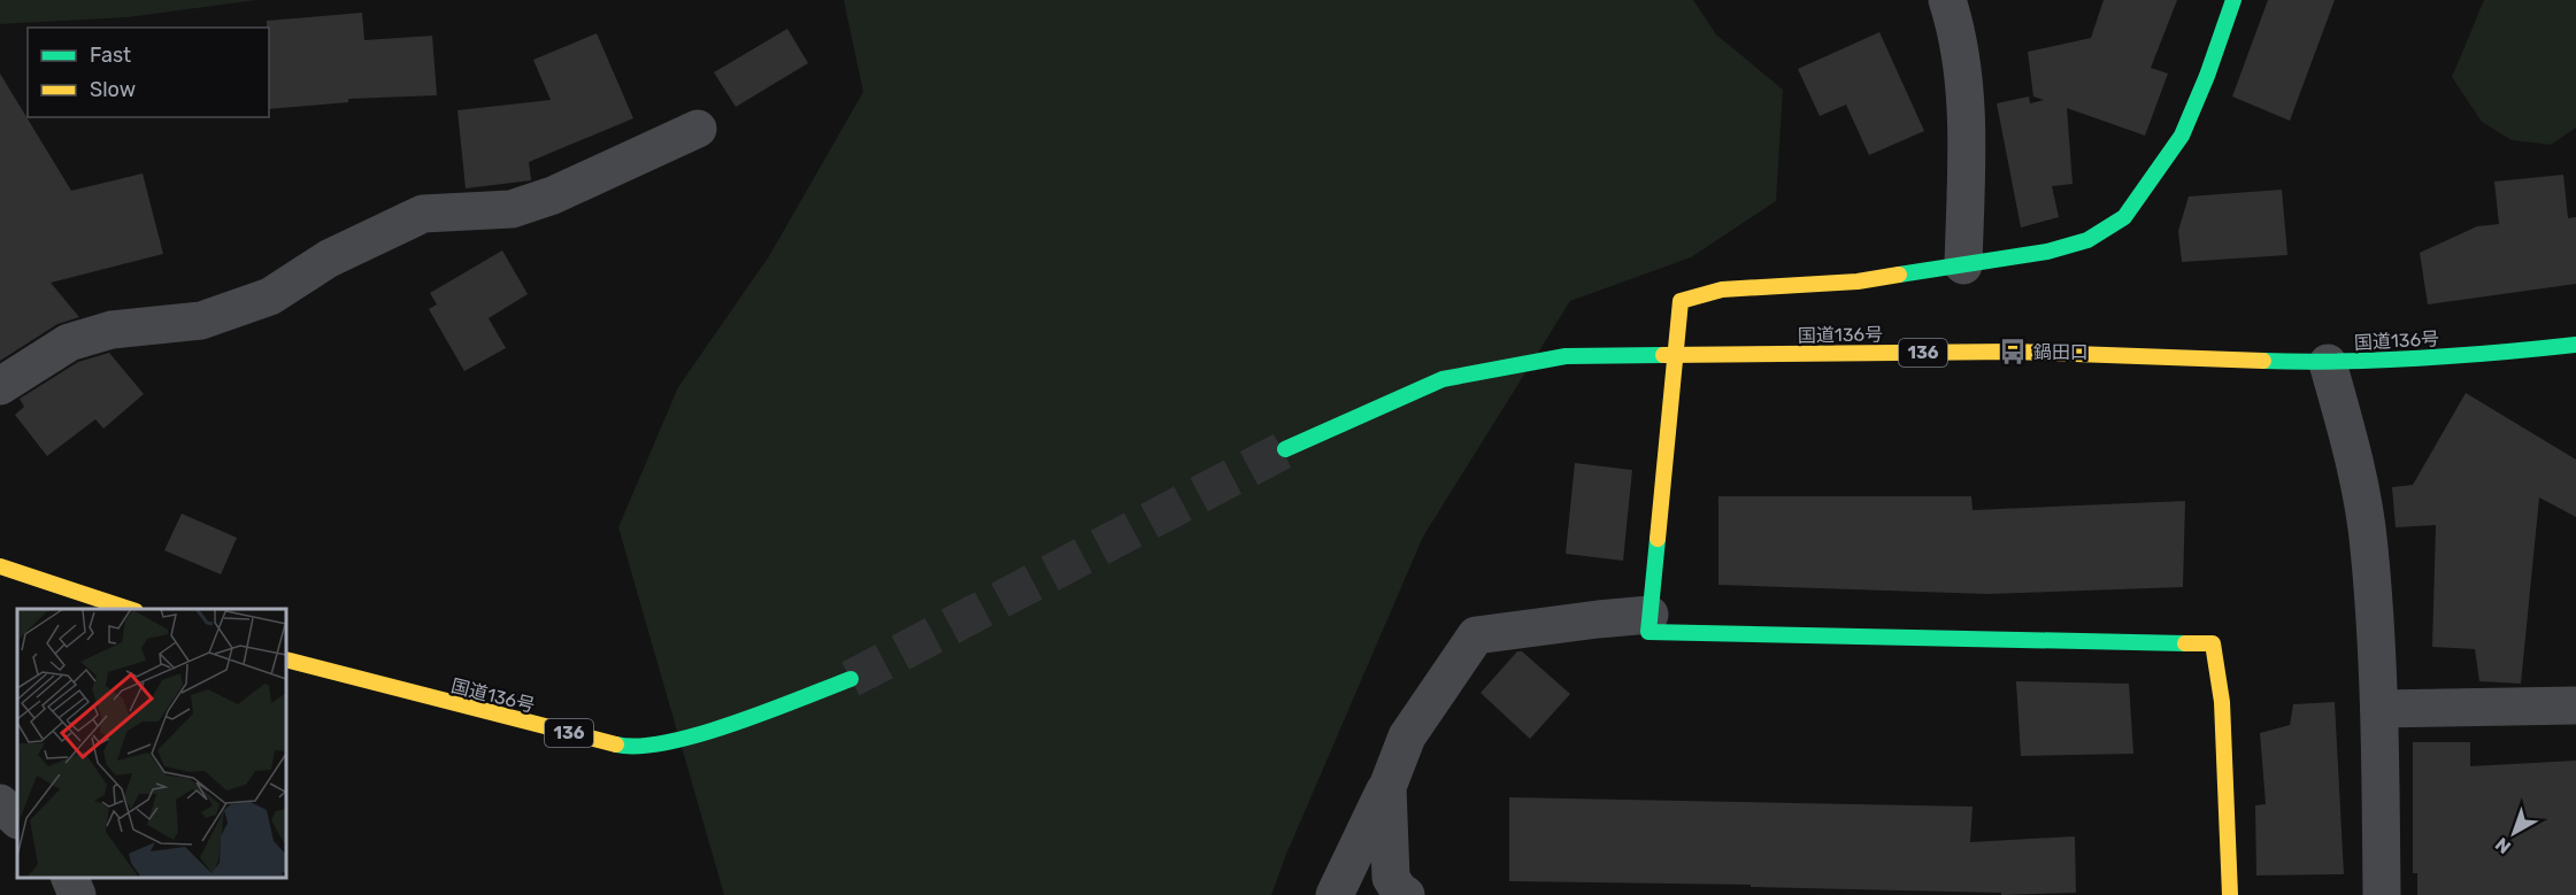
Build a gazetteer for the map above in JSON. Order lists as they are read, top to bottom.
{
  "streets": {
    "main road": ["国道136号", "136"]
  },
  "places": {
    "bus stop": ["鍋田口"]
  },
  "legend": ["Fast", "Slow"],
  "north": "bottom left"
}
